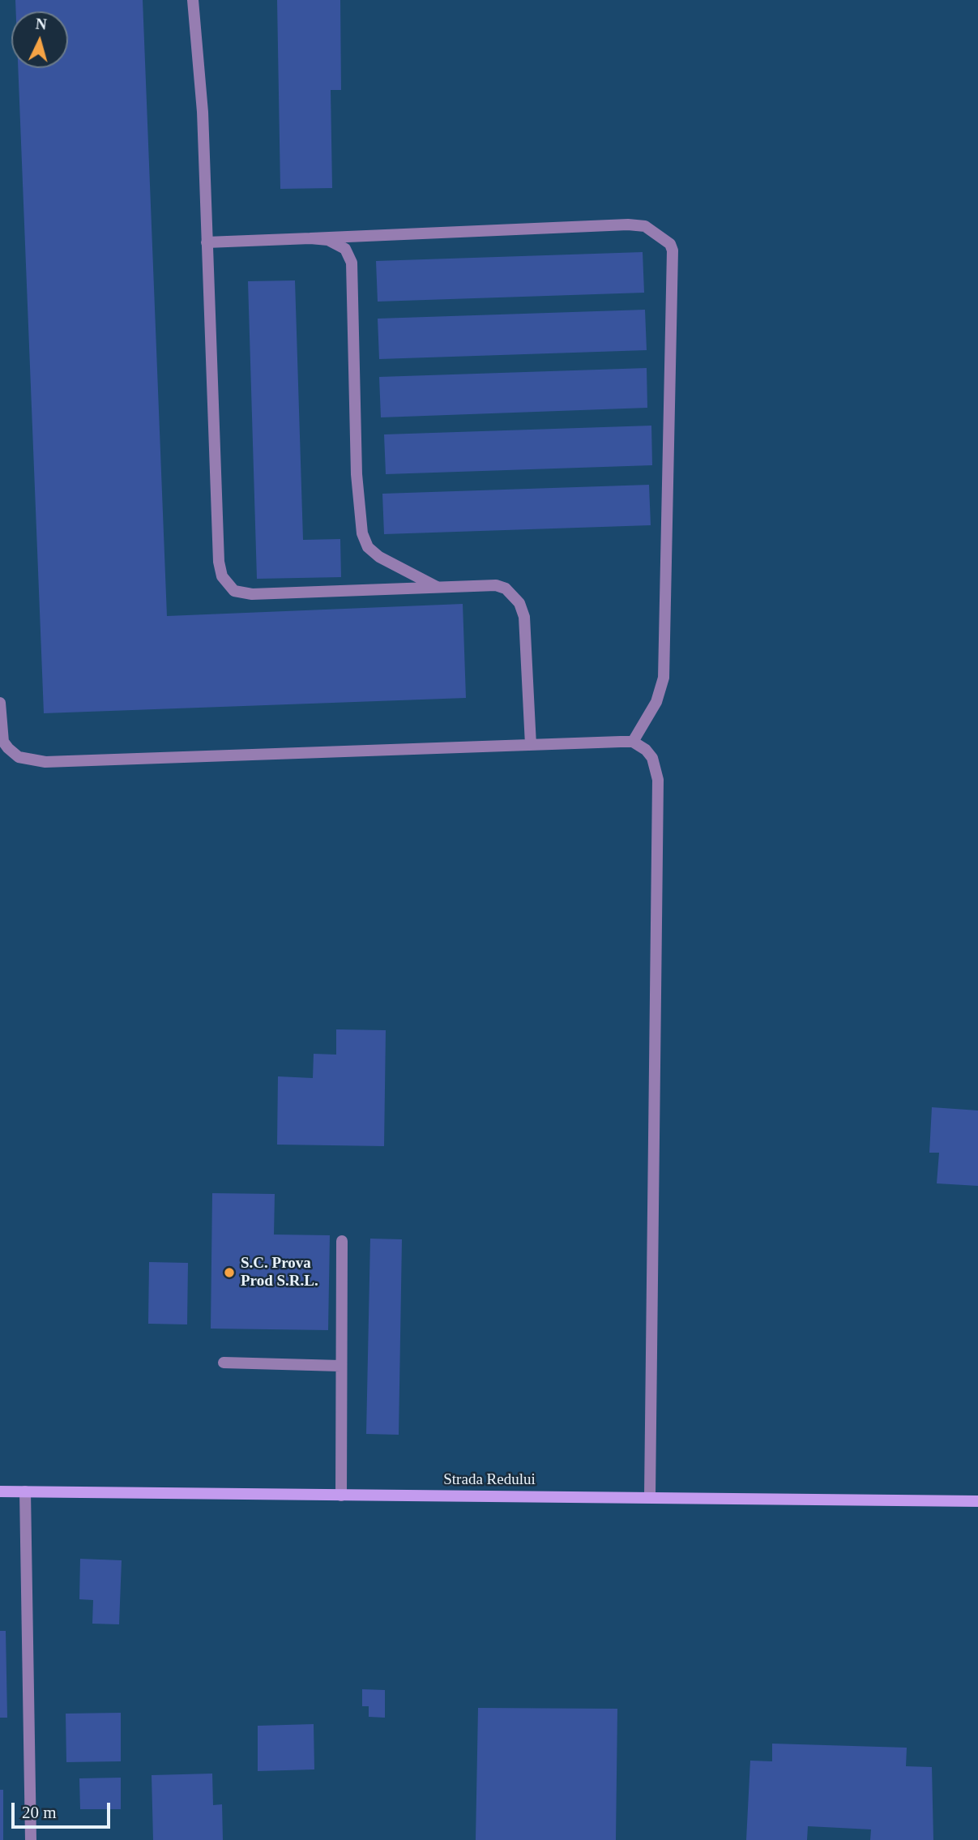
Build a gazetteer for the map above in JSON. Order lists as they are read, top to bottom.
{
  "streets": {
    "main road": ["Strada Redului"]
  },
  "places": ["S.C. Prova Prod S.R.L."],
  "scale_bar": "20 m",
  "north": "top"
}
